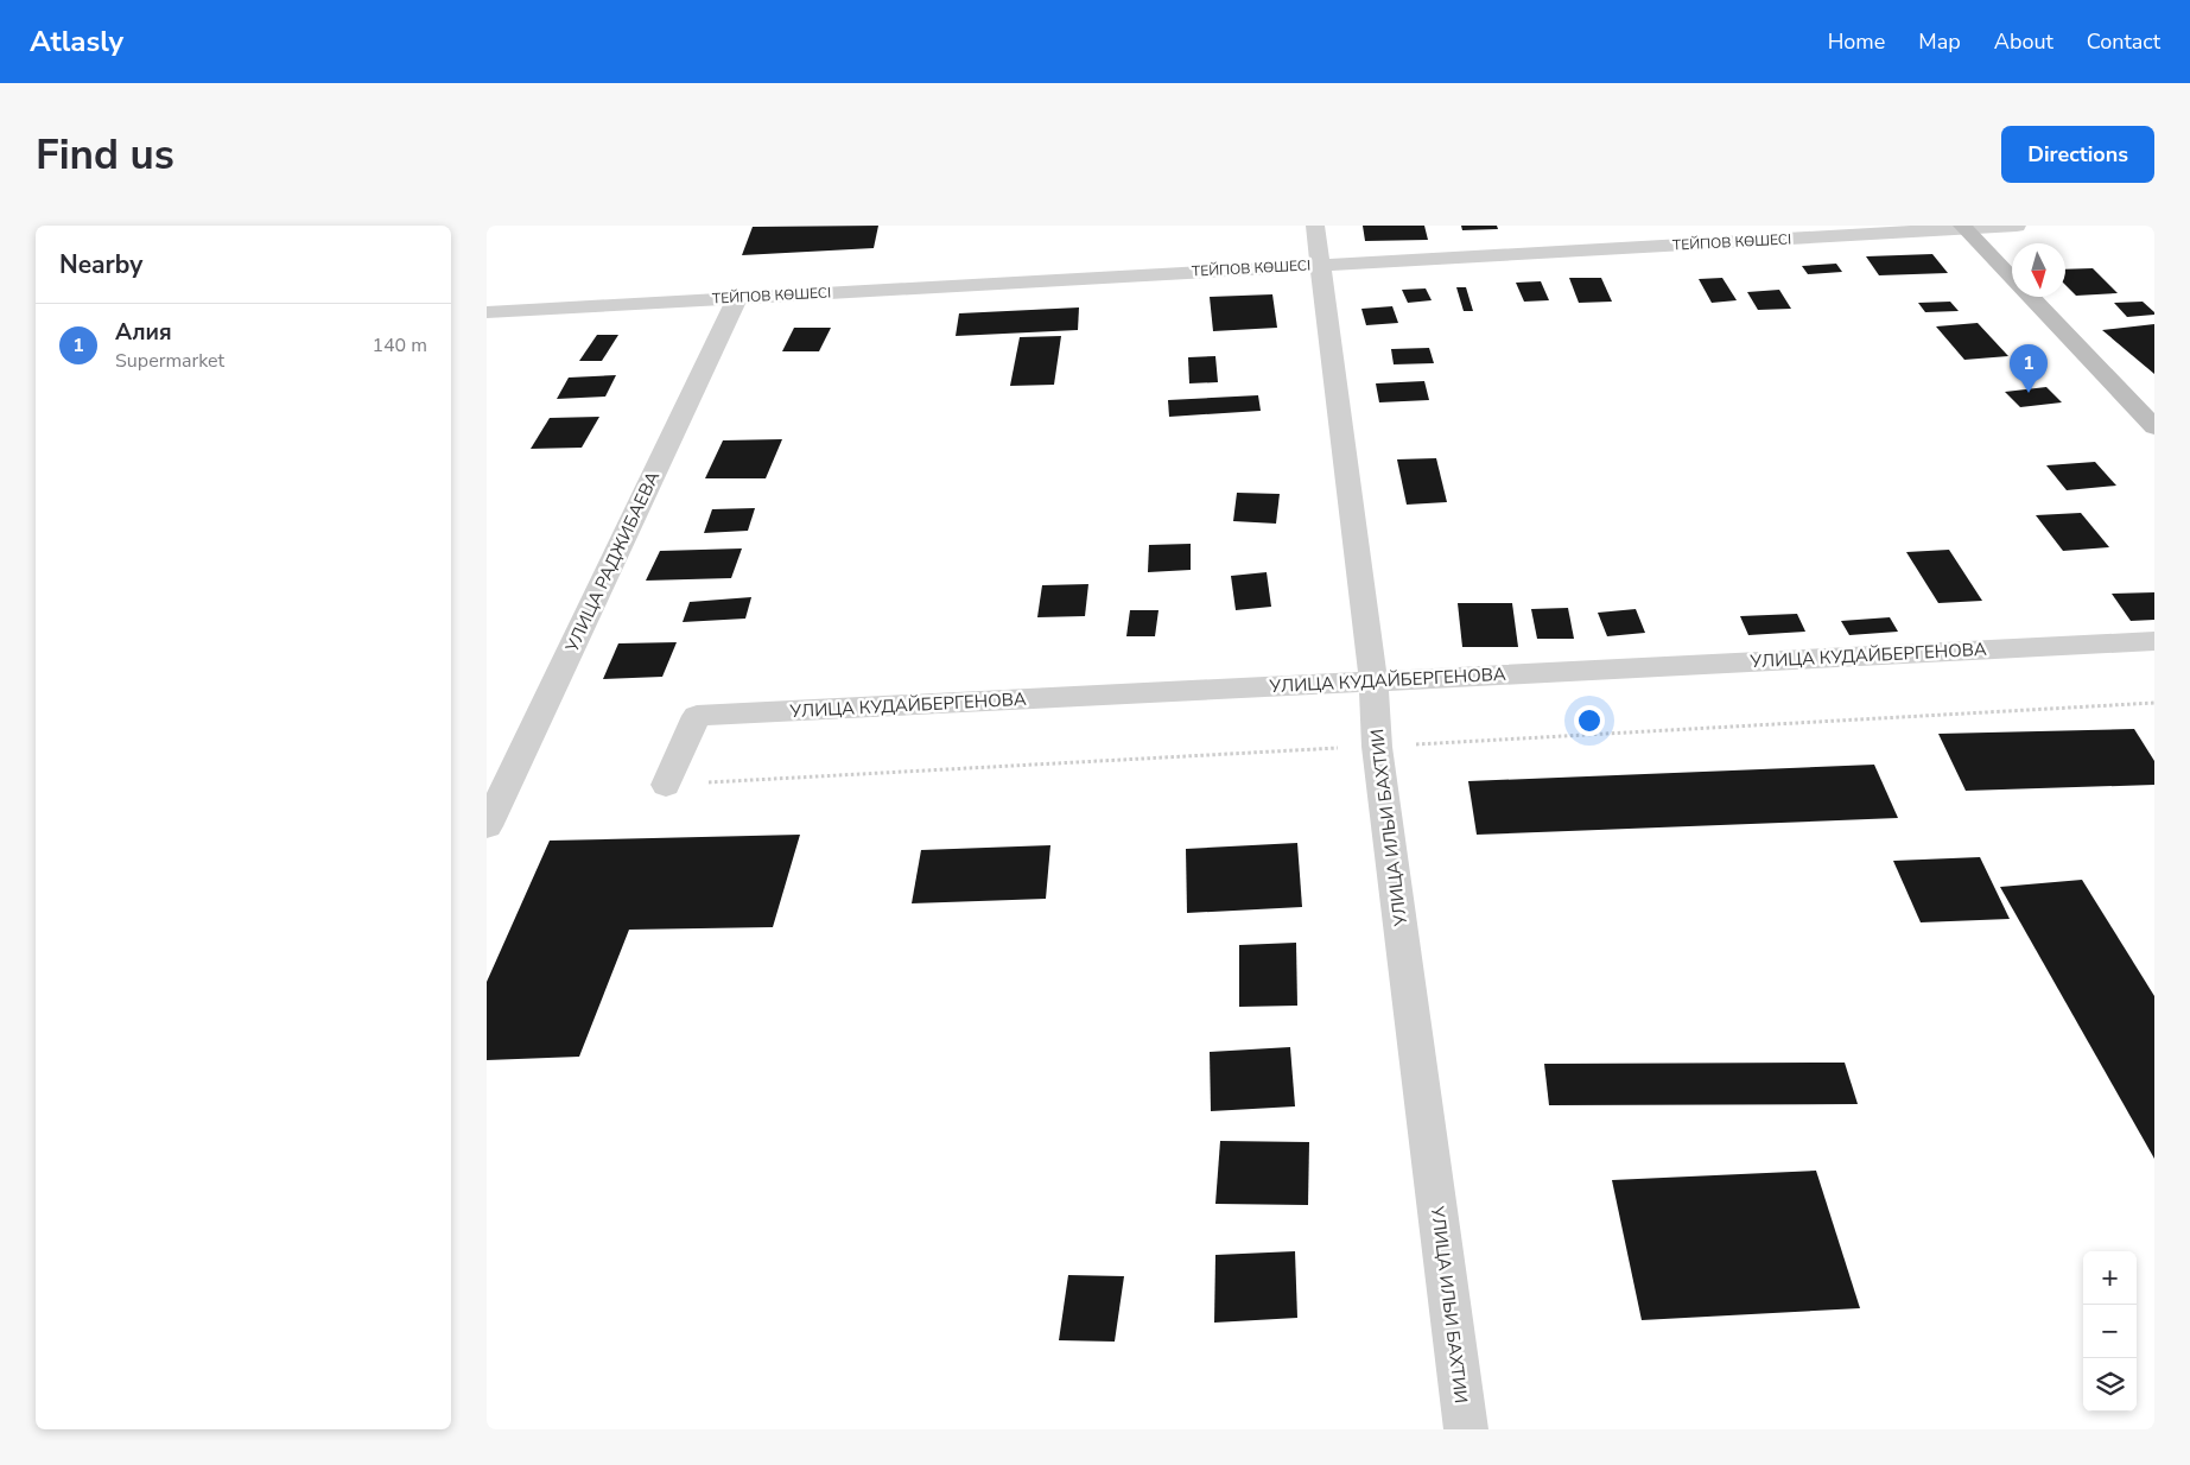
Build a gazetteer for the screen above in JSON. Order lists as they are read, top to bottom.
{
  "streets": {
    "street": [
      "ТЕЙПОВ КӨШЕСІ",
      "УЛИЦА РАДЖИБАЕВА",
      "УЛИЦА КУДАЙБЕРГЕНОВА",
      "УЛИЦА ИЛЬИ БАХТИИ"
    ]
  },
  "crossings": [
    ["ТЕЙПОВ КӨШЕСІ", "УЛИЦА РАДЖИБАЕВА"],
    ["ТЕЙПОВ КӨШЕСІ", "УЛИЦА ИЛЬИ БАХТИИ"],
    ["УЛИЦА КУДАЙБЕРГЕНОВА", "УЛИЦА ИЛЬИ БАХТИИ"]
  ],
  "north": "bottom",
  "page": {
    "header": "Atlasly",
    "nav": [
      "Home",
      "Map",
      "About",
      "Contact"
    ],
    "buttons": "Directions",
    "title": "Find us",
    "heading": "Nearby",
    "list": [
      {
        "mark": "1",
        "name": "Алия",
        "note": "Supermarket",
        "value": "140 m"
      }
    ],
    "pins": "1",
    "map_buttons": ["+", "−"]
  }
}
